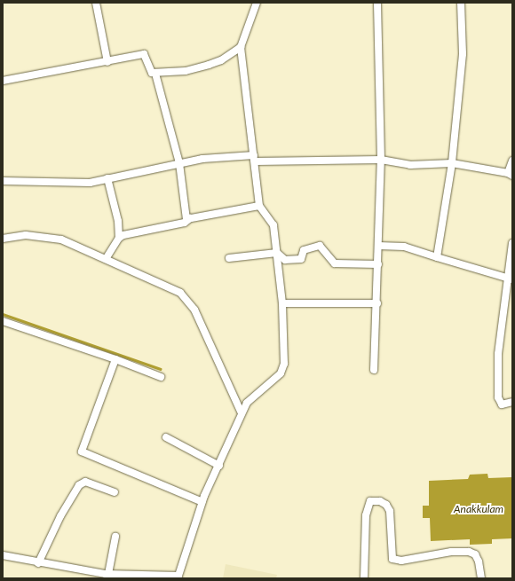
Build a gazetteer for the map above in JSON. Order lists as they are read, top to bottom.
{
  "water": ["Anakkulam"]
}
